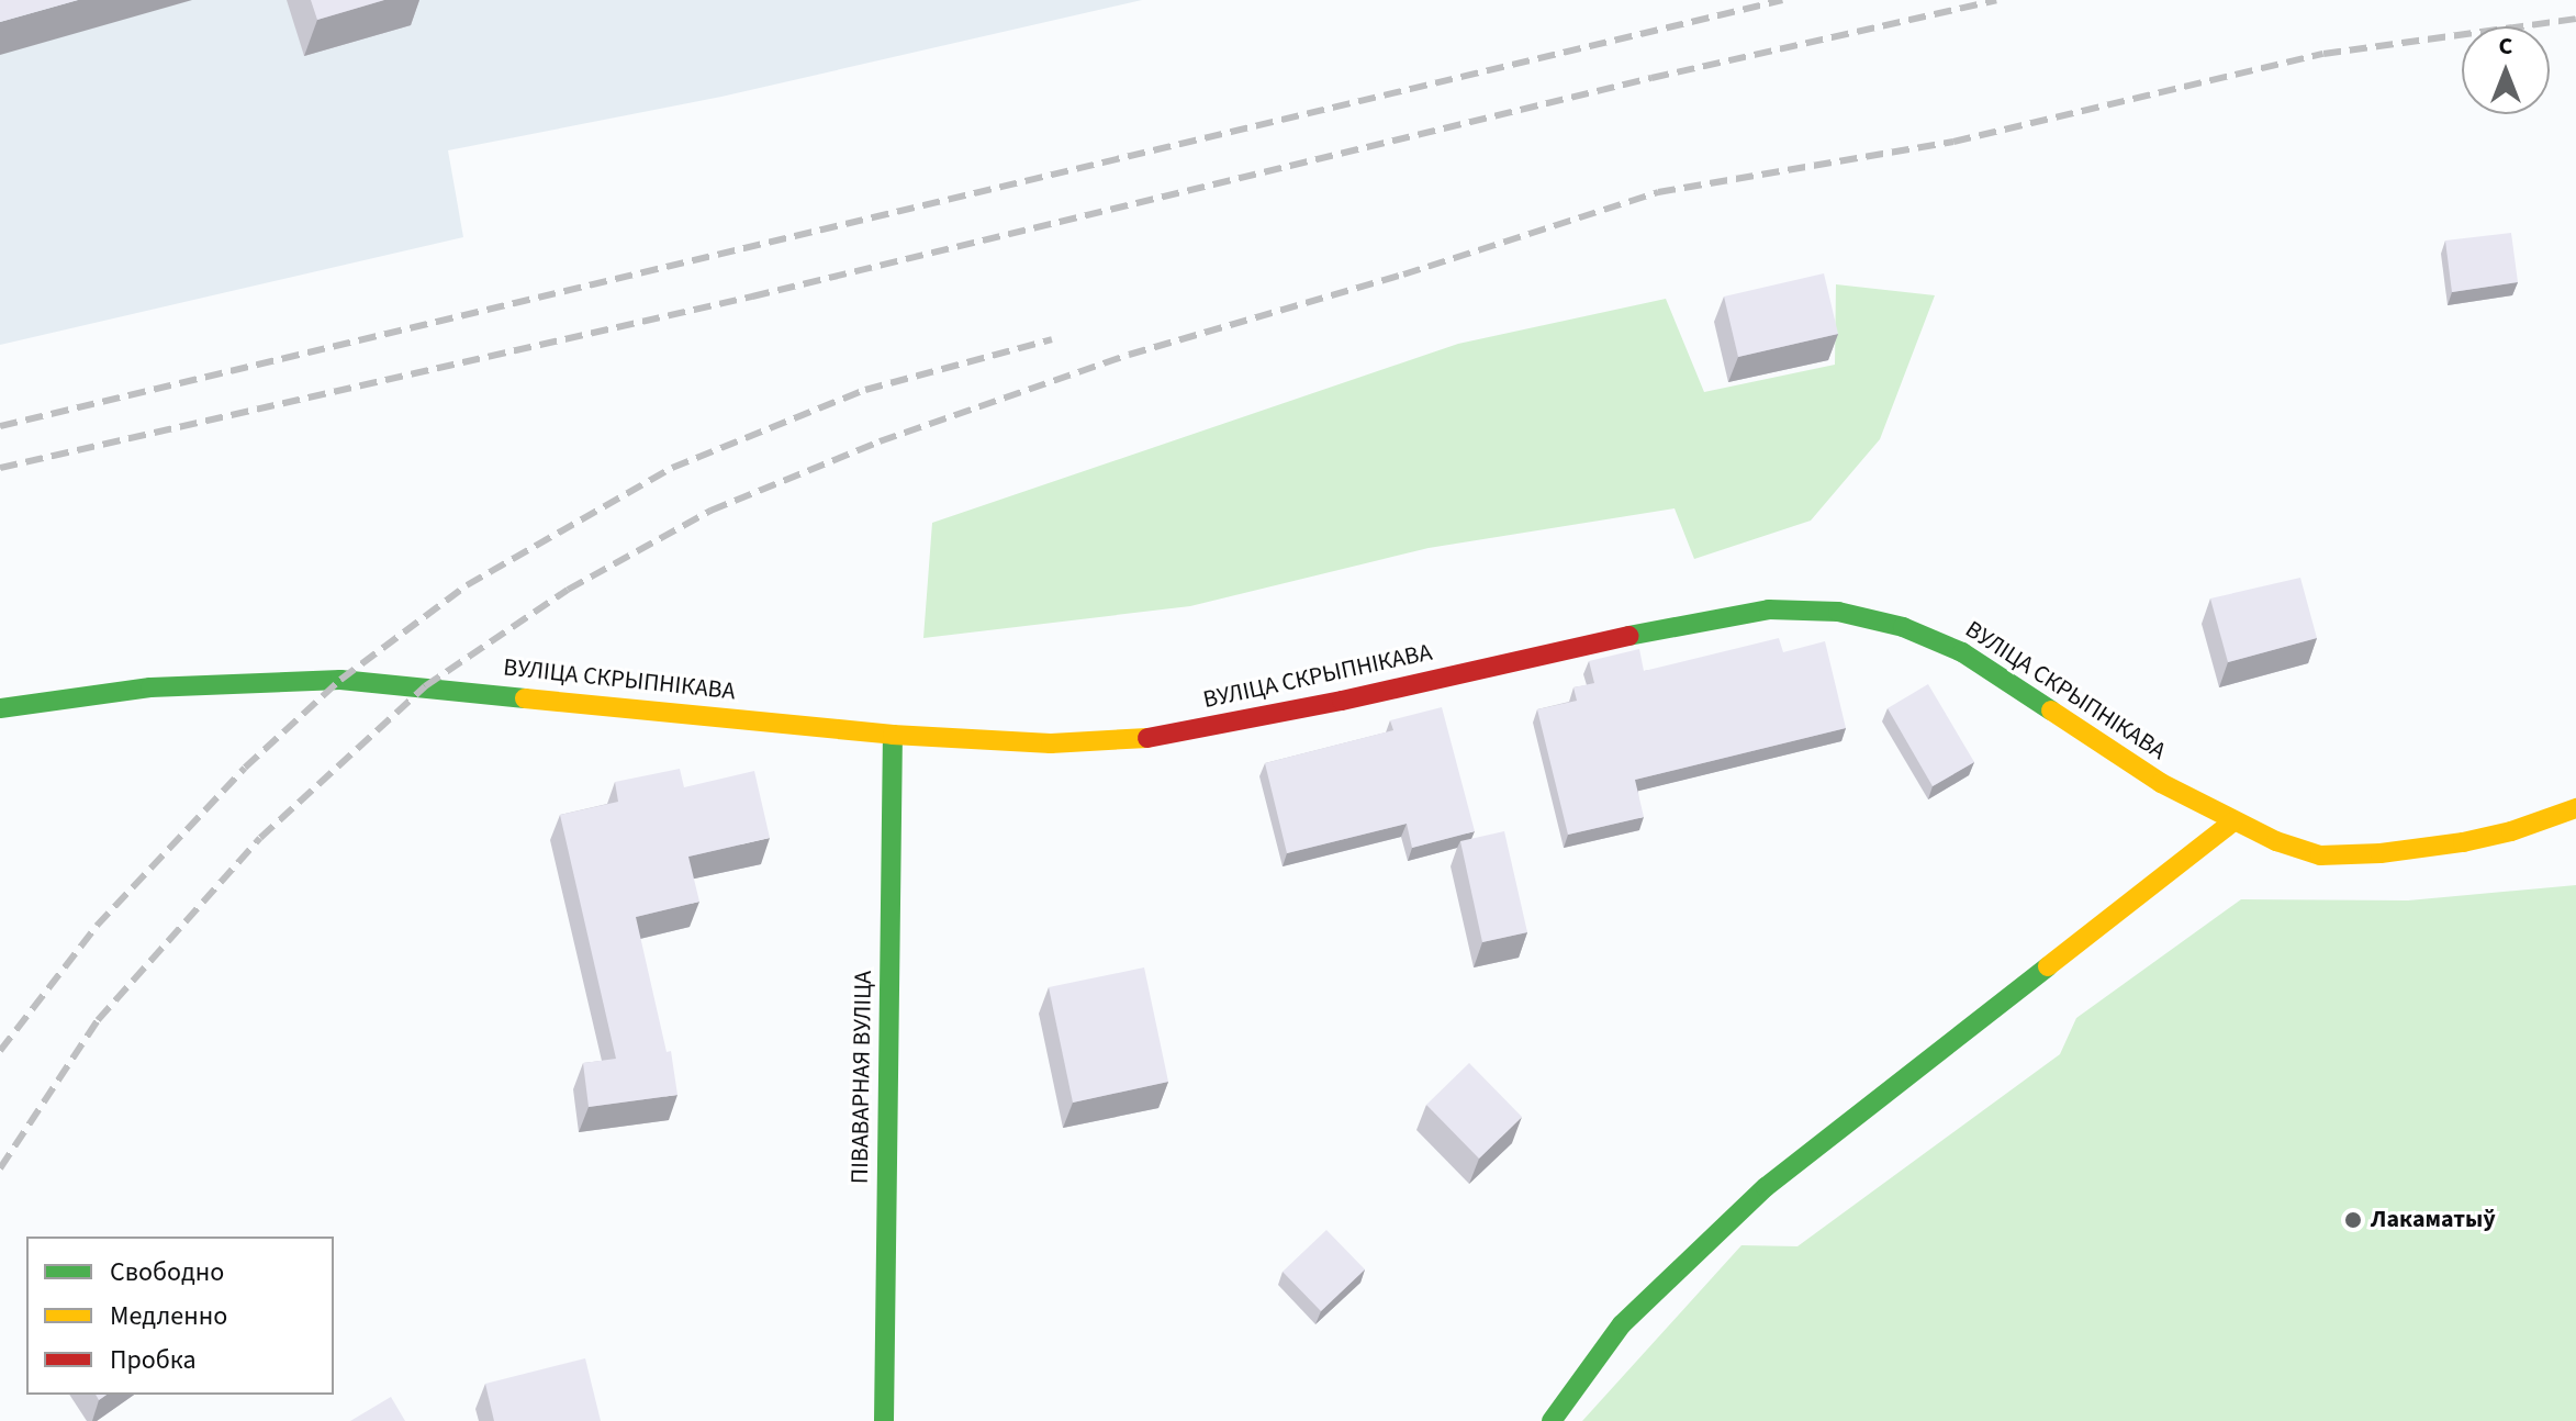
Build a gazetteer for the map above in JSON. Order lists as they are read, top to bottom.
{
  "streets": {
    "street": ["ВУЛІЦА СКРЫПНІКАВА", "ПІВАВАРНАЯ ВУЛІЦА"]
  },
  "crossings": [
    ["ВУЛІЦА СКРЫПНІКАВА", "ПІВАВАРНАЯ ВУЛІЦА"]
  ],
  "places": ["Лакаматыў"],
  "legend": ["Свободно", "Медленно", "Пробка"],
  "north": "top"
}
